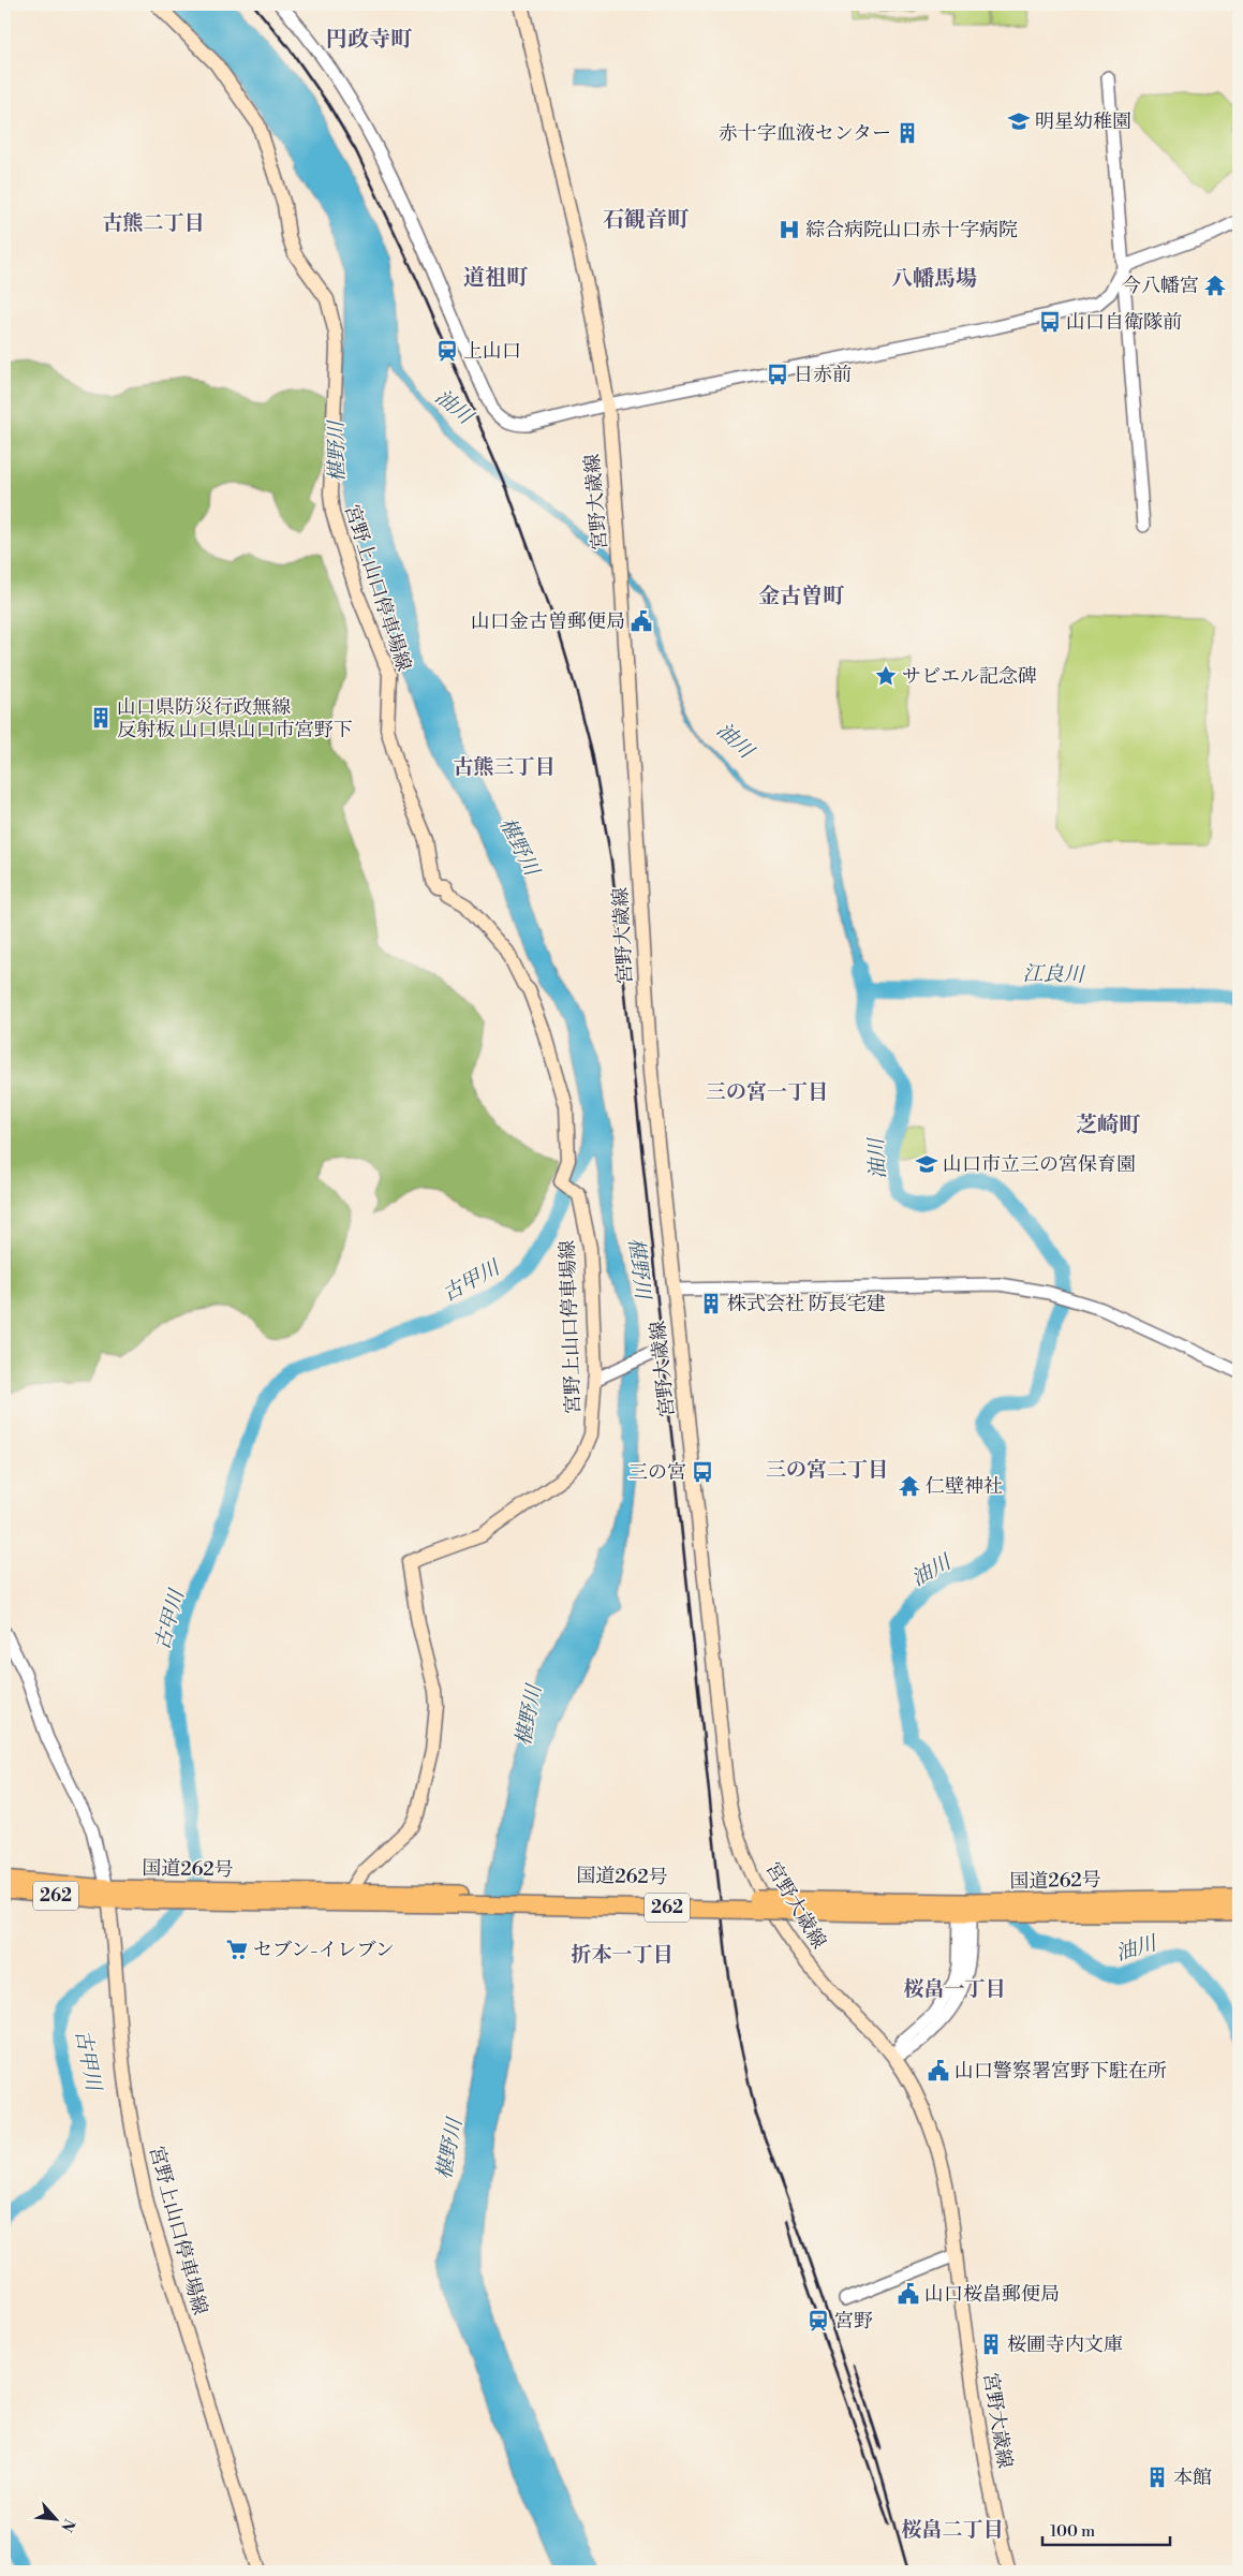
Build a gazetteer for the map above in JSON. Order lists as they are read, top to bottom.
{
  "streets": {
    "highway": ["国道262号", "262"],
    "main road": ["宮野大歳線", "宮野上山口停車場線"]
  },
  "crossings": [
    ["宮野上山口停車場線", "国道262号"]
  ],
  "districts": [
    "円政寺町",
    "石観音町",
    "古熊二丁目",
    "道祖町",
    "八幡馬場",
    "金古曽町",
    "古熊三丁目",
    "三の宮一丁目",
    "芝崎町",
    "三の宮二丁目",
    "折本一丁目",
    "桜畠一丁目",
    "桜畠二丁目"
  ],
  "water": [
    "油川",
    "椹野川",
    "江良川",
    "古甲川"
  ],
  "places": {
    "school or university": ["明星幼稚園", "山口市立三の宮保育園"],
    "building": [
      "赤十字血液センター",
      "山口県防災行政無線 反射板 山口県山口市宮野下",
      "株式会社 防長宅建",
      "桜圃寺内文庫",
      "本館"
    ],
    "hospital": ["綜合病院山口赤十字病院"],
    "temple": ["今八幡宮", "仁壁神社"],
    "bus stop": ["山口自衛隊前", "日赤前", "三の宮"],
    "station": ["上山口", "宮野"],
    "public building": ["山口金古曽郵便局", "山口警察署宮野下駐在所", "山口桜畠郵便局"],
    "place": ["サビエル記念碑"],
    "supermarket": ["セブン-イレブン"]
  },
  "scale_bar": "100 m",
  "north": "bottom right"
}
